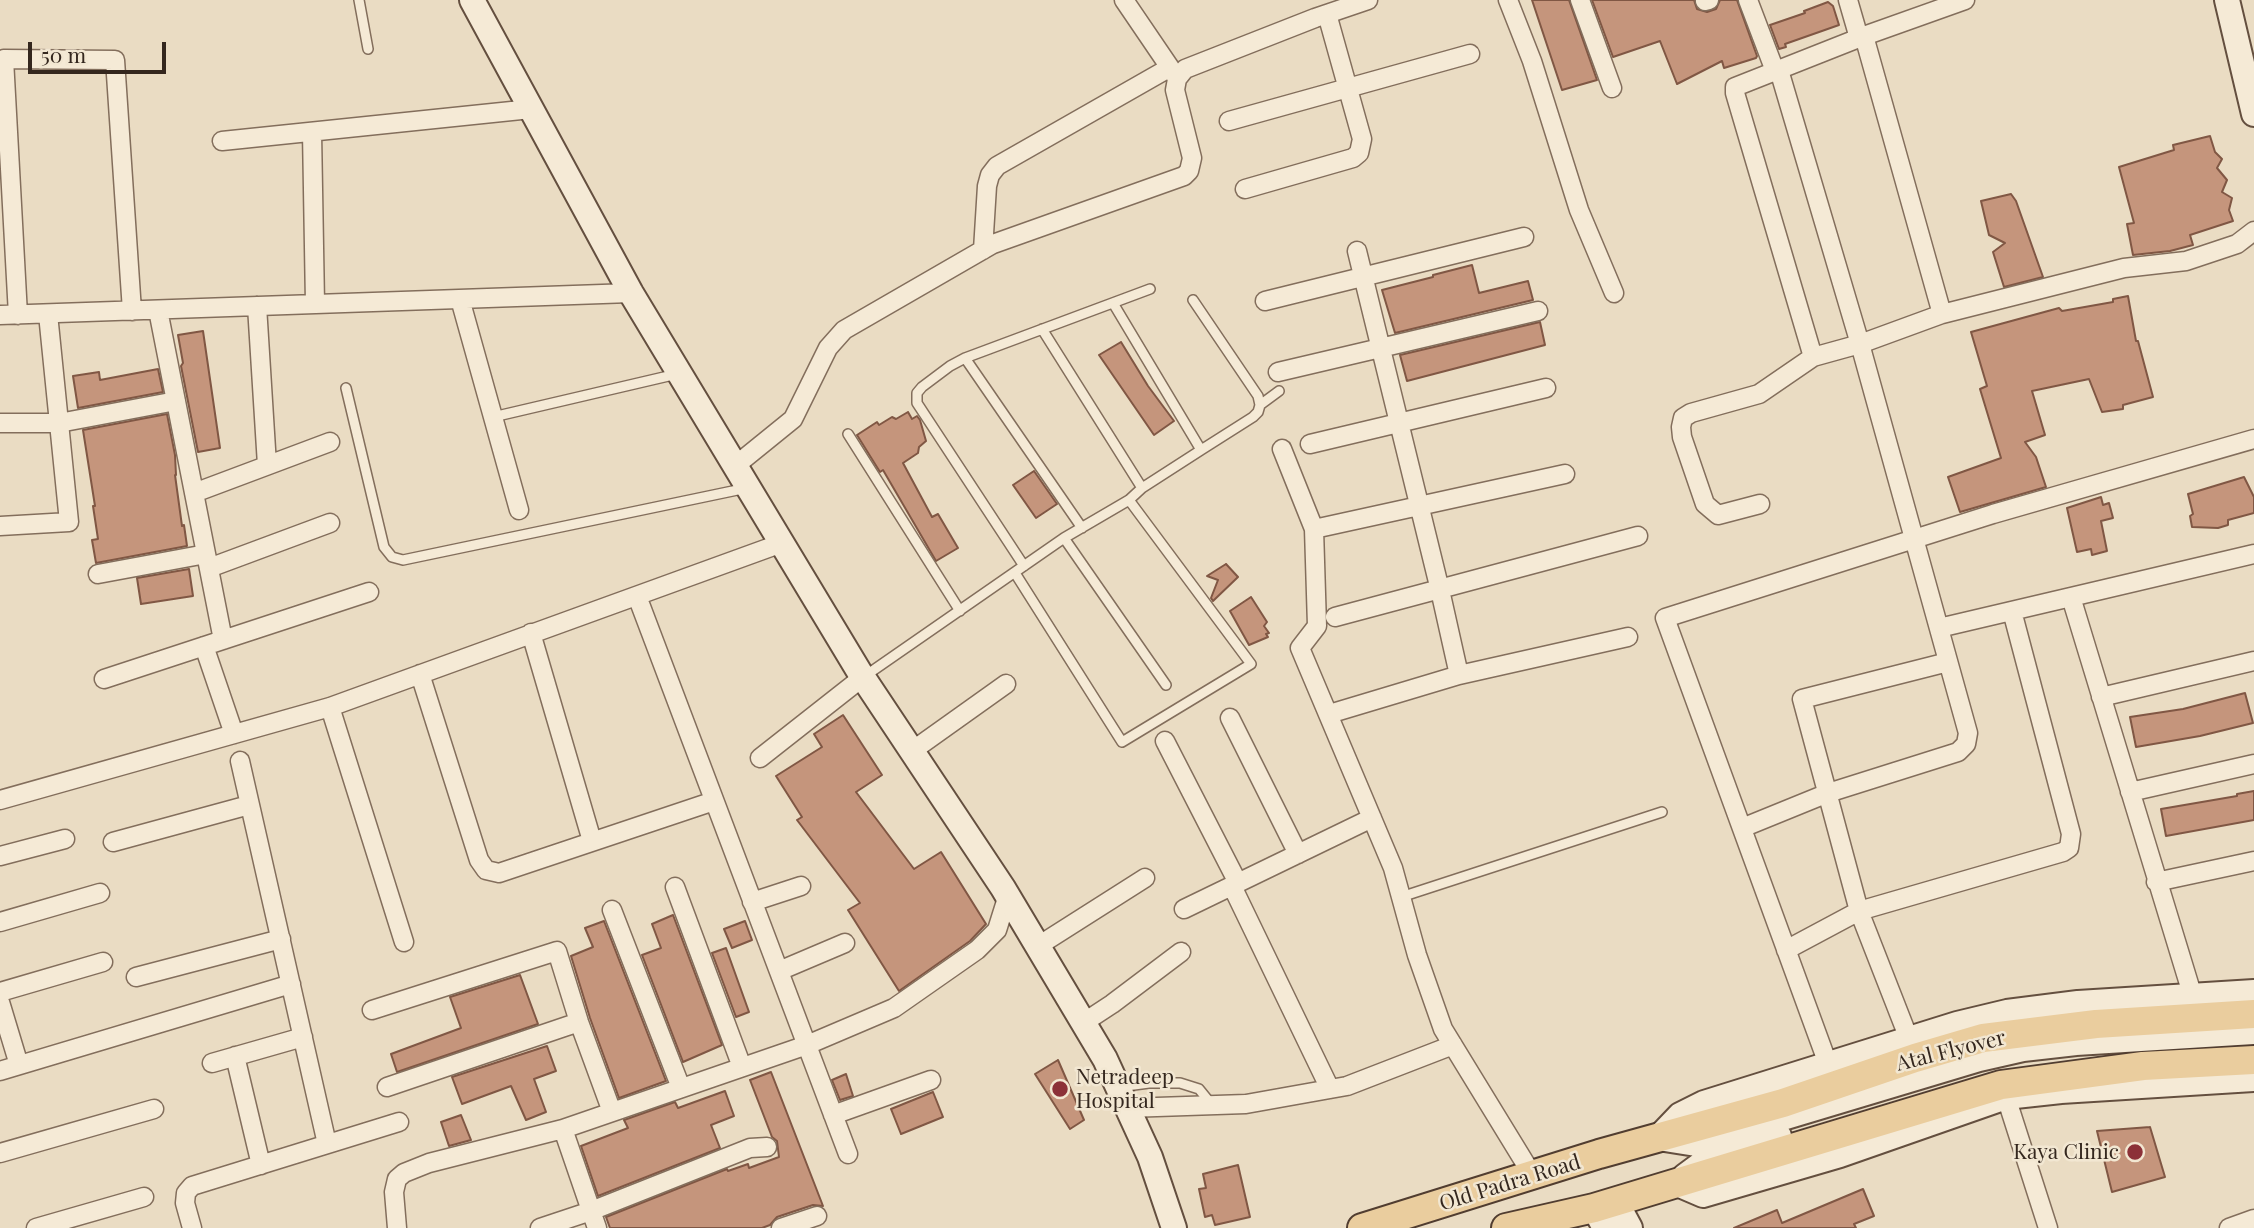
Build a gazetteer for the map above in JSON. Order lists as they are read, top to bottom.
{
  "streets": {
    "main road": ["Atal Flyover", "Old Padra Road"]
  },
  "crossings": [
    ["Atal Flyover", "Old Padra Road"]
  ],
  "places": ["Netradeep Hospital", "Kaya Clinic"],
  "scale_bar": "50 m"
}
